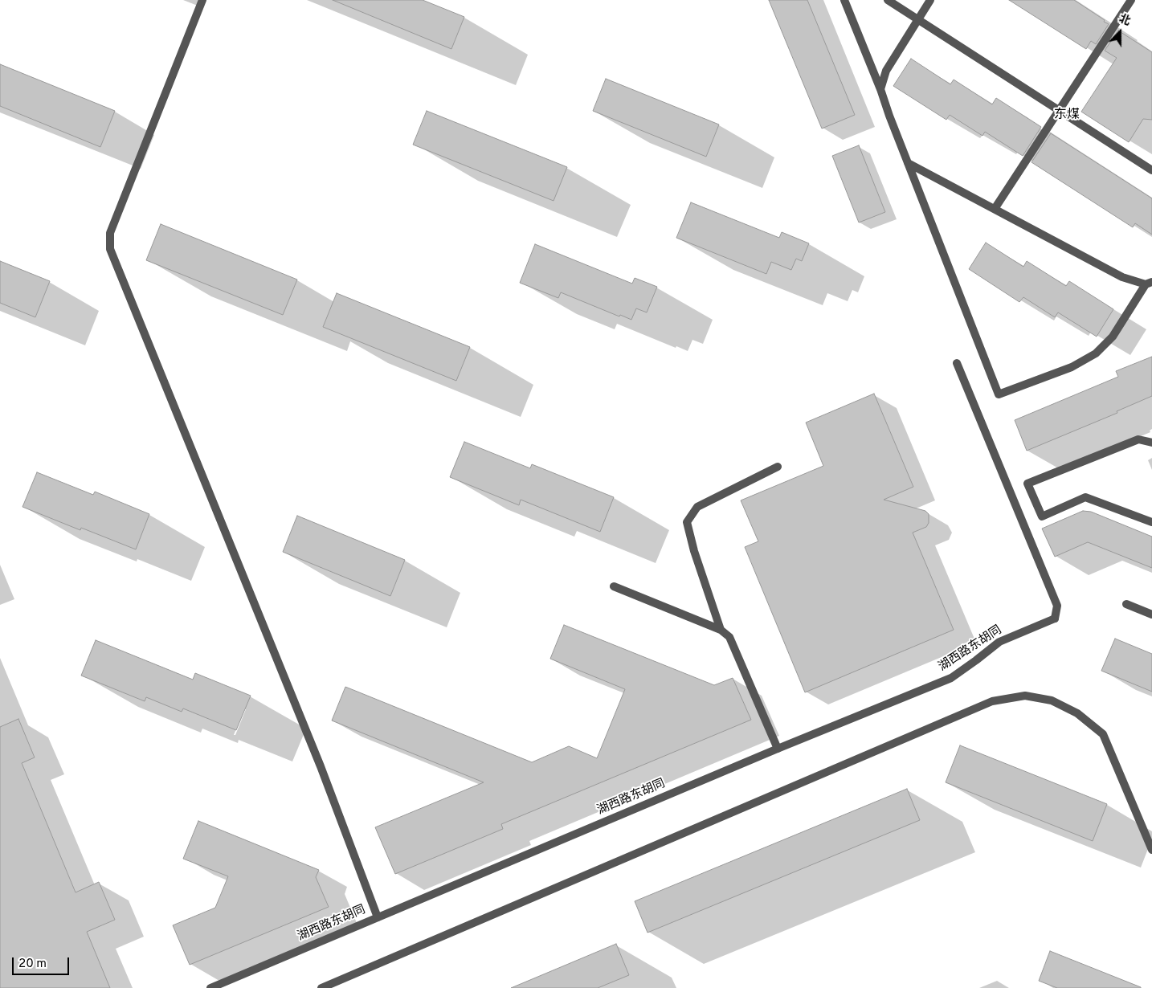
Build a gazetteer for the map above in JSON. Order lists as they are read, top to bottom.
{
  "streets": {
    "street": ["湖西路东胡同"]
  },
  "districts": ["东煤"],
  "scale_bar": "20 m",
  "north": "top"
}
